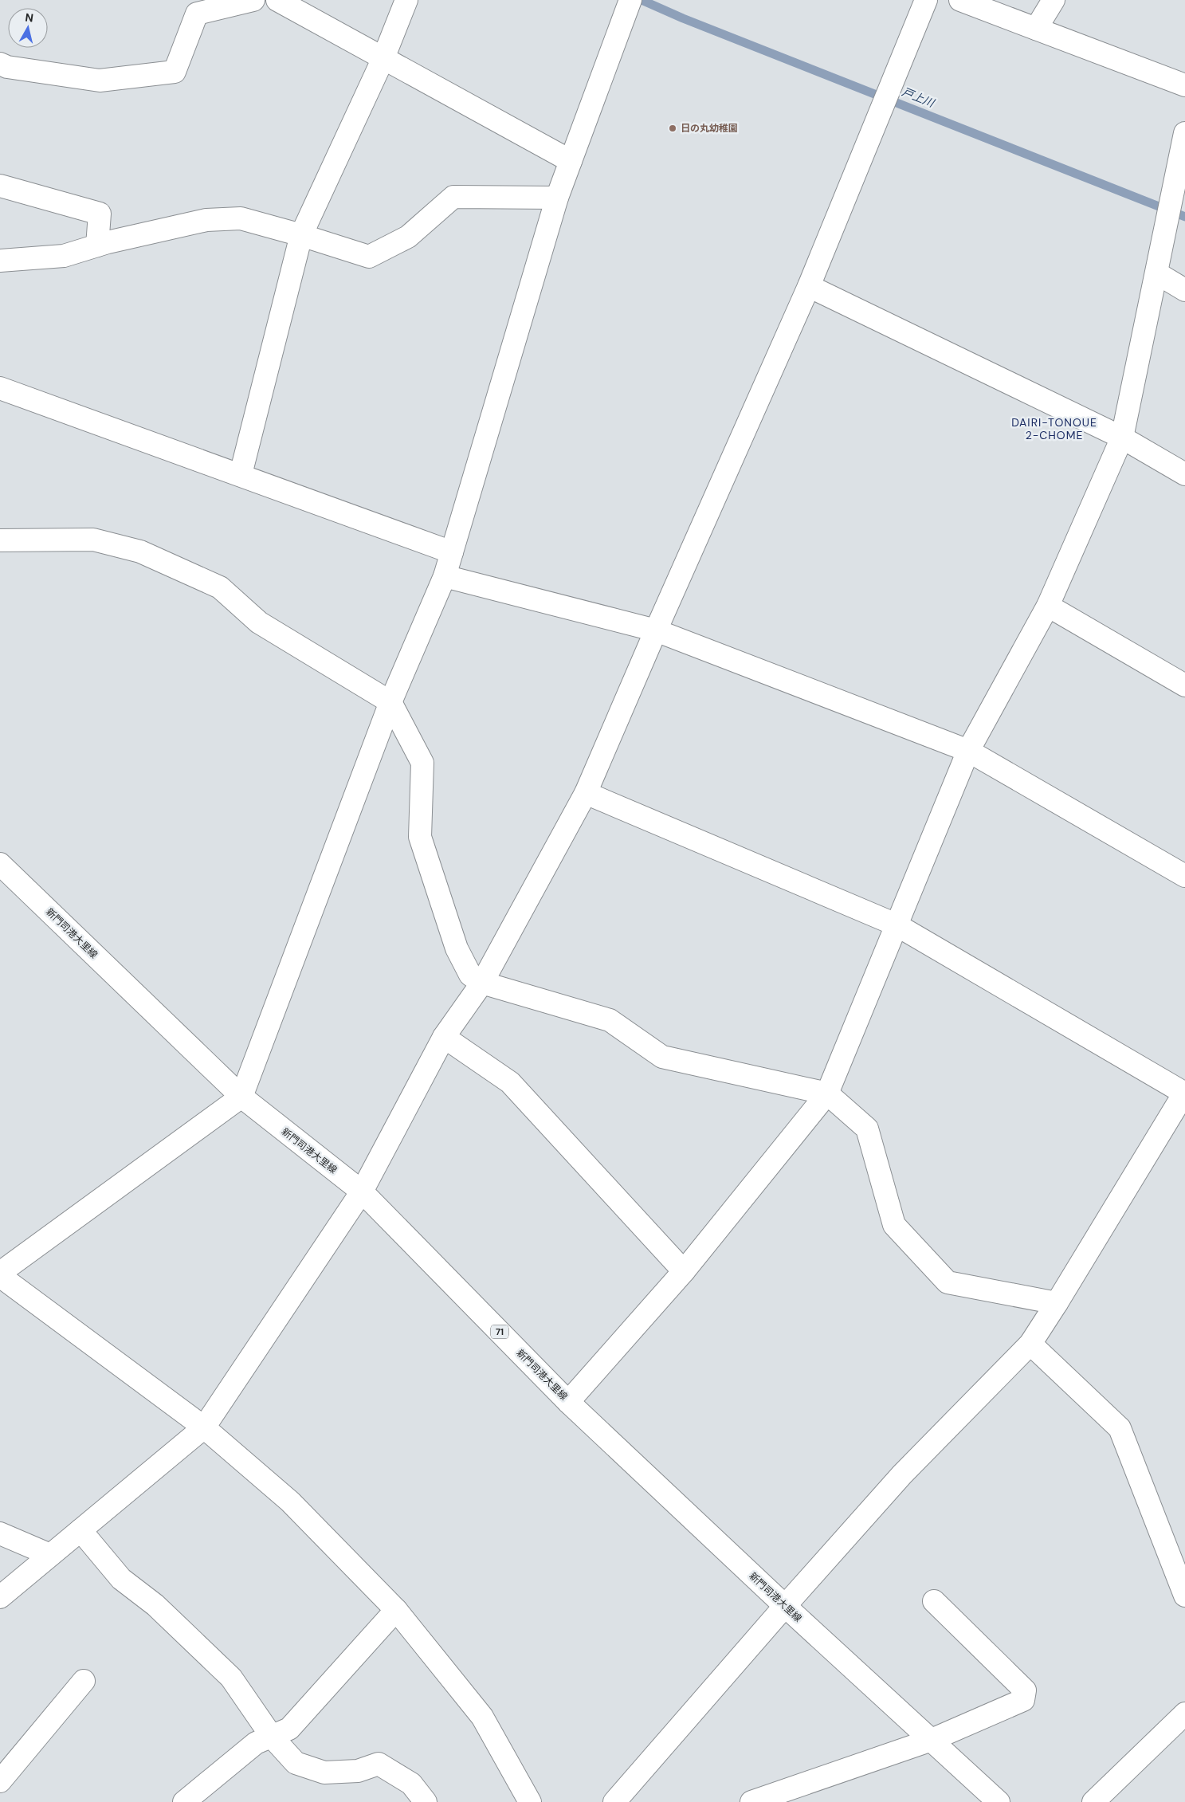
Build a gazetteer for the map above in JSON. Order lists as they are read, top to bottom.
{
  "streets": {
    "street": ["新門司港大里線", "71"]
  },
  "districts": ["DAIRI-TONOUE 2-CHOME"],
  "water": ["戸上川"],
  "places": ["日の丸幼稚園"],
  "north": "top"
}
